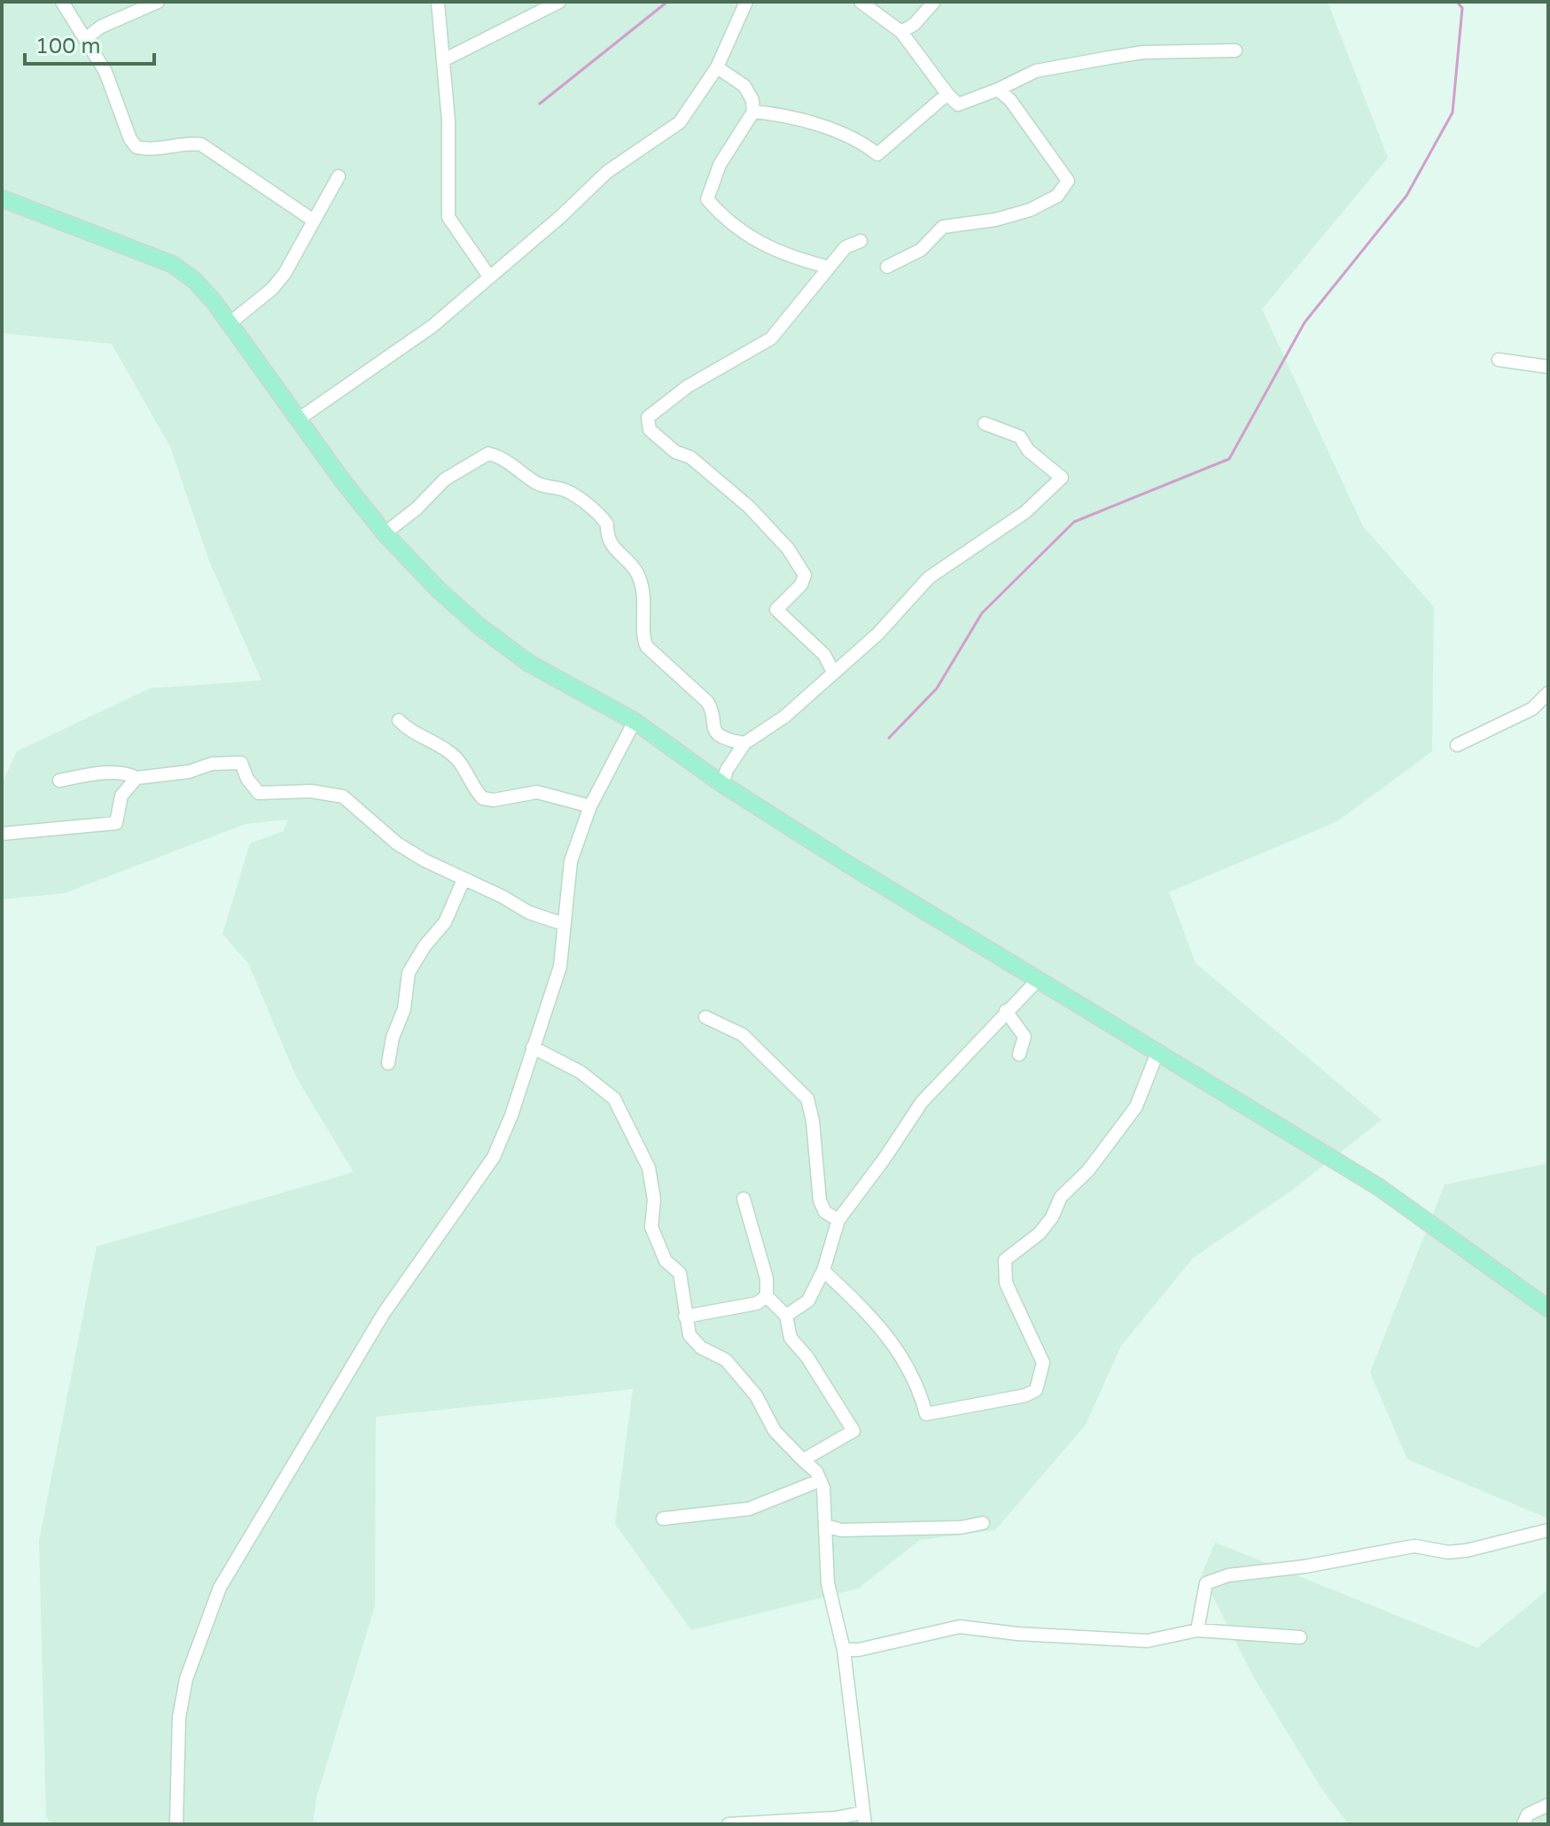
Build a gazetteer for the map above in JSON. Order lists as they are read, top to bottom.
{
  "scale_bar": "100 m"
}
